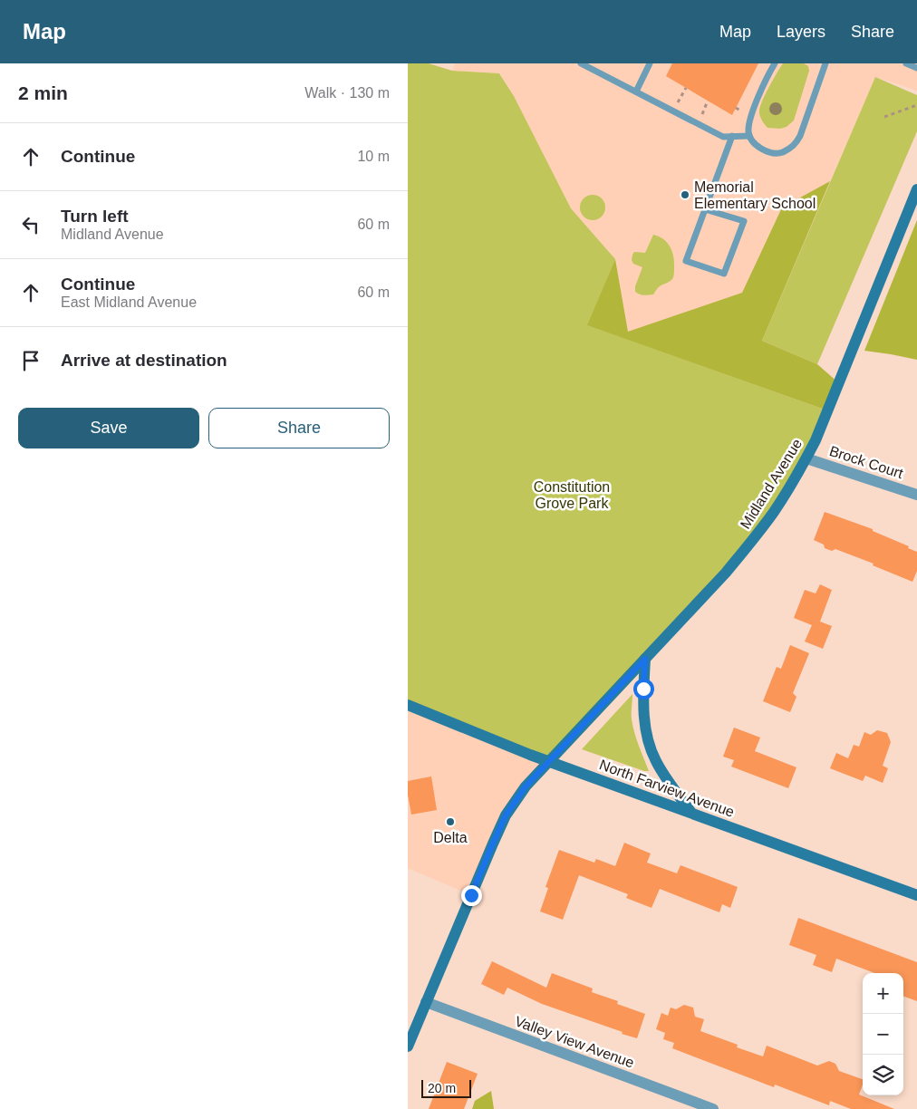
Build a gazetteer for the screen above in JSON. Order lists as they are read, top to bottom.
{
  "streets": {
    "street": [
      "Brock Court",
      "Midland Avenue",
      "North Farview Avenue",
      "Valley View Avenue"
    ]
  },
  "crossings": [
    ["Brock Court", "Midland Avenue"],
    ["Midland Avenue", "North Farview Avenue"],
    ["Midland Avenue", "Valley View Avenue"]
  ],
  "parks": ["Constitution Grove Park"],
  "places": ["Memorial Elementary School", "Delta"],
  "scale_bar": "20 m",
  "page": {
    "header": "Map",
    "nav": ["Map", "Layers", "Share"],
    "heading": ["2 min", "Walk · 130 m"],
    "list": [
      ["Continue", "10 m"],
      ["Turn left", "Midland Avenue", "60 m"],
      ["Continue", "East Midland Avenue", "60 m"],
      "Arrive at destination"
    ],
    "buttons": ["Save", "Share"],
    "map_buttons": ["+", "−"],
    "scale": "20 m"
  }
}
